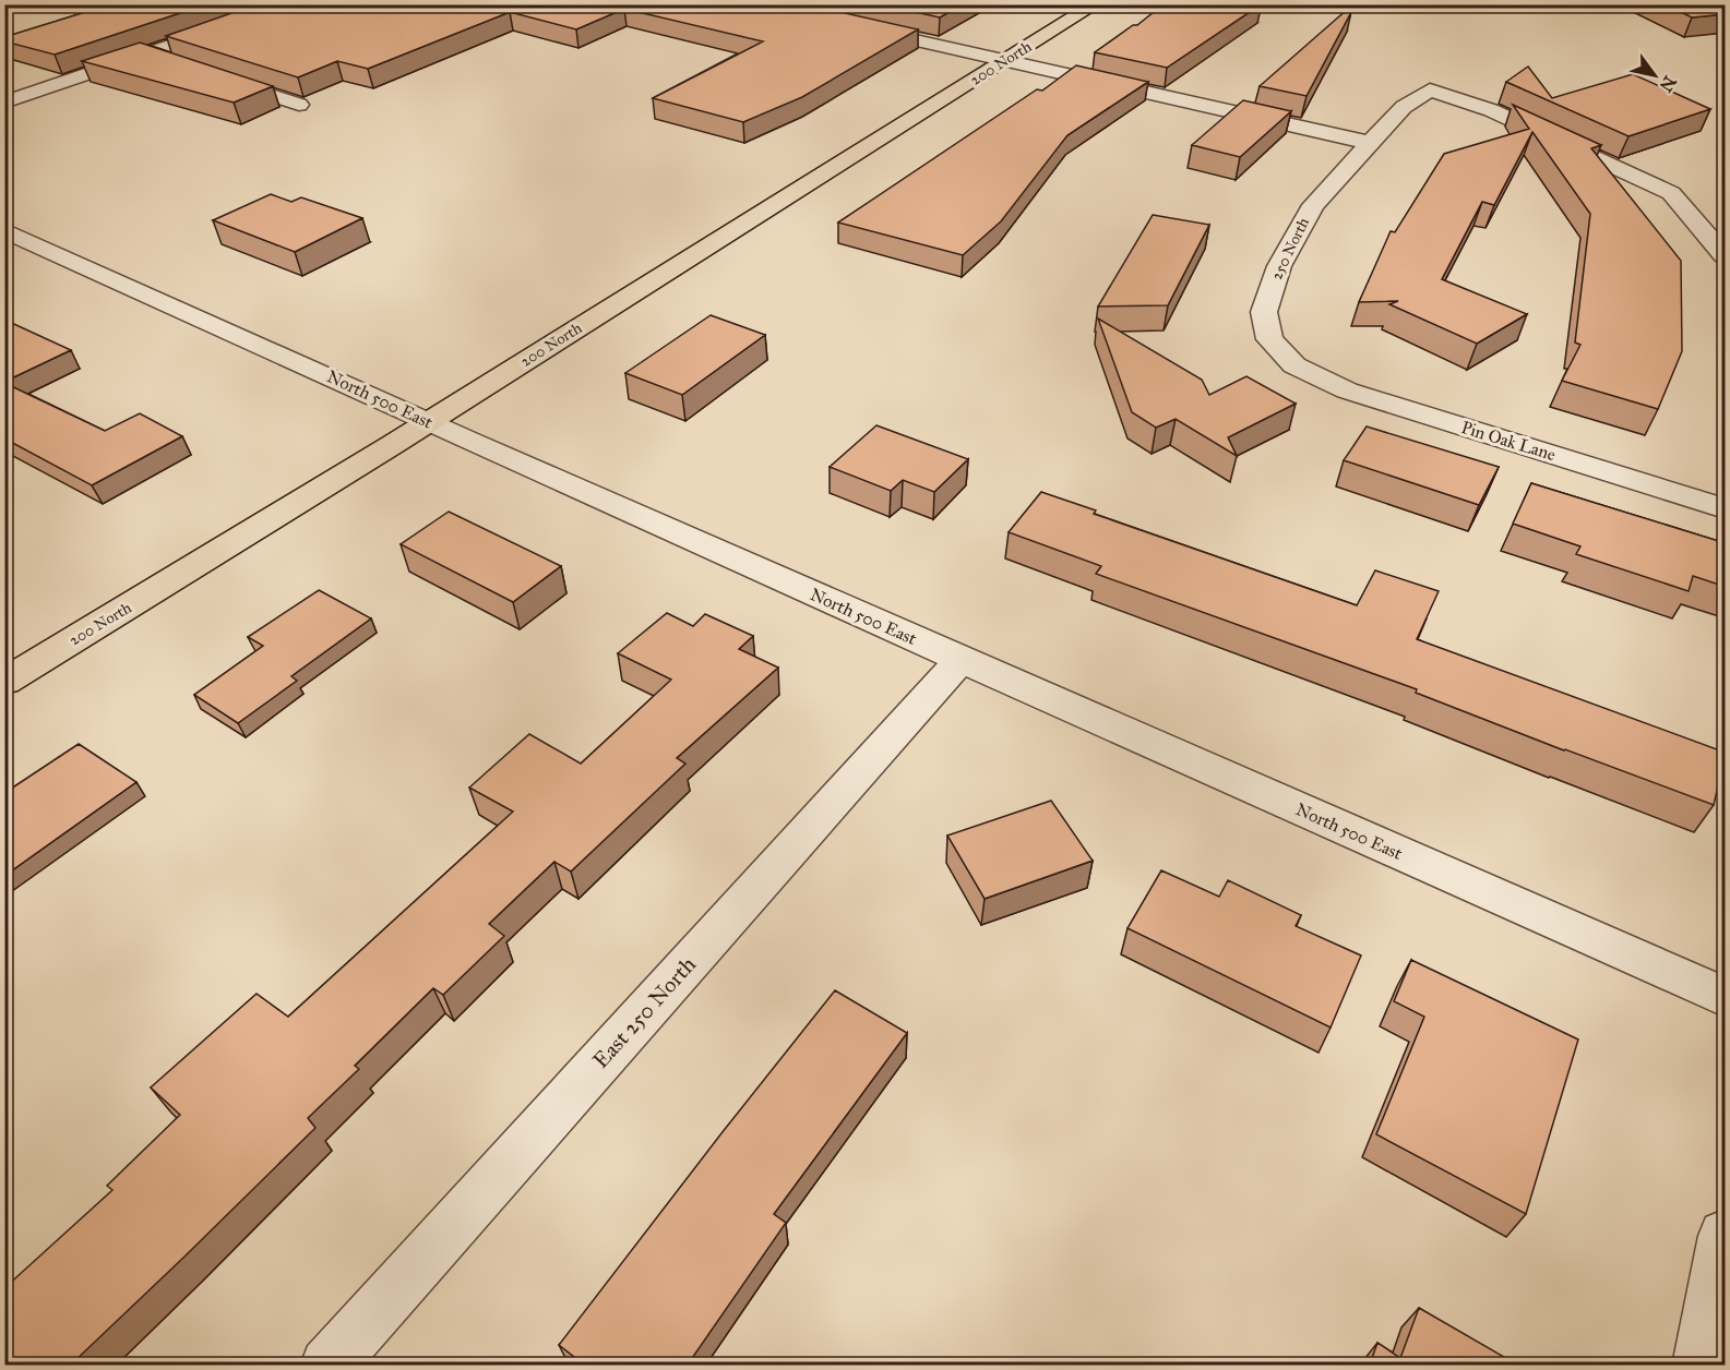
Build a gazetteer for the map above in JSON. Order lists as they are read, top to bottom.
{
  "streets": {
    "main road": ["200 North"],
    "street": [
      "250 North",
      "North 500 East",
      "Pin Oak Lane",
      "East 250 North"
    ]
  },
  "crossings": [
    ["200 North", "North 500 East"],
    ["250 North", "Pin Oak Lane"],
    ["North 500 East", "East 250 North"]
  ],
  "north": "bottom right"
}
